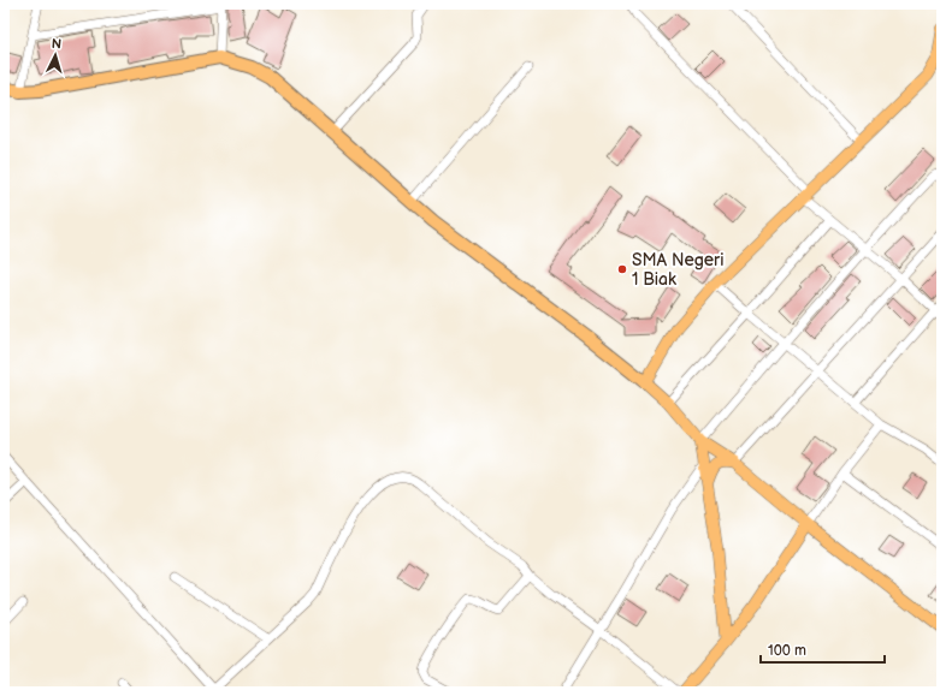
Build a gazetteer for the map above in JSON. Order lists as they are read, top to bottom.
{
  "places": ["SMA Negeri 1 Biak"],
  "scale_bar": "100 m",
  "north": "top"
}
